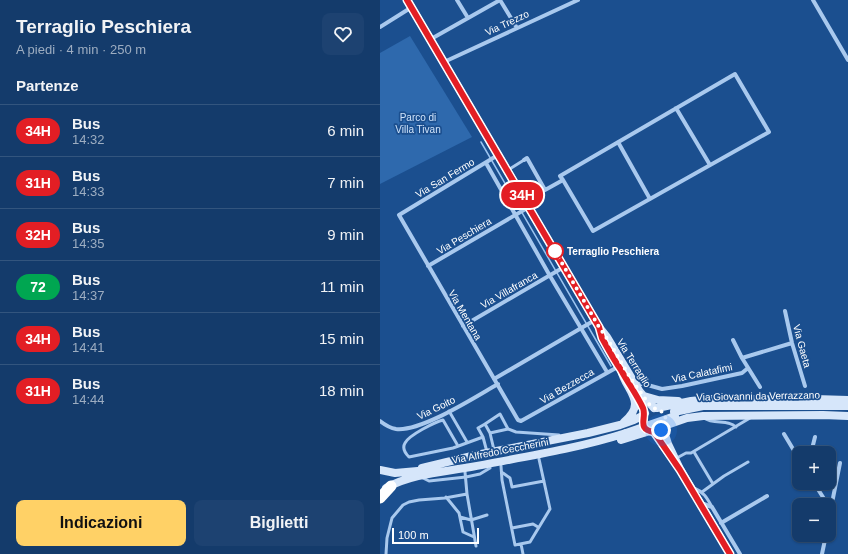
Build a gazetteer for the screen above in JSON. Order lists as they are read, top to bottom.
{
  "streets": {
    "main road": ["Via Terraglio", "Via Giovanni da Verrazzano", "Via Alfredo Ceccherini"],
    "street": [
      "Via Trezzo",
      "Via San Fermo",
      "Via Peschiera",
      "Via Villafranca",
      "Via Mentana",
      "Via Gaeta",
      "Via Calatafimi",
      "Via Bezzecca",
      "Via Goito"
    ]
  },
  "crossings": [
    ["Via Trezzo", "Via Terraglio"],
    ["Via San Fermo", "Via Mentana"],
    ["Via San Fermo", "Via Terraglio"],
    ["Via Peschiera", "Via Mentana"],
    ["Via Peschiera", "Via Terraglio"],
    ["Via Villafranca", "Via Mentana"],
    ["Via Villafranca", "Via Terraglio"],
    ["Via Mentana", "Via Bezzecca"],
    ["Via Mentana", "Via Goito"],
    ["Via Gaeta", "Via Calatafimi"],
    ["Via Terraglio", "Via Calatafimi"],
    ["Via Terraglio", "Via Bezzecca"],
    ["Via Giovanni da Verrazzano", "Via Alfredo Ceccherini"]
  ],
  "parks": ["Parco di Villa Tivan"],
  "places": ["Terraglio Peschiera"],
  "lines": ["bus line 34H"],
  "scale_bar": "100 m",
  "page": {
    "heading": [
      ["Terraglio Peschiera", "A piedi · 4 min · 250 m"],
      "Partenze"
    ],
    "on_map": "34H",
    "list": [
      {
        "mark": "34H",
        "name": "Bus",
        "note": "14:32",
        "value": "6 min"
      },
      {
        "mark": "31H",
        "name": "Bus",
        "note": "14:33",
        "value": "7 min"
      },
      {
        "mark": "32H",
        "name": "Bus",
        "note": "14:35",
        "value": "9 min"
      },
      {
        "mark": "72",
        "name": "Bus",
        "note": "14:37",
        "value": "11 min"
      },
      {
        "mark": "34H",
        "name": "Bus",
        "note": "14:41",
        "value": "15 min"
      },
      {
        "mark": "31H",
        "name": "Bus",
        "note": "14:44",
        "value": "18 min"
      }
    ],
    "map_buttons": ["+", "−"],
    "buttons": ["Indicazioni", "Biglietti"],
    "scale": "100 m"
  }
}
